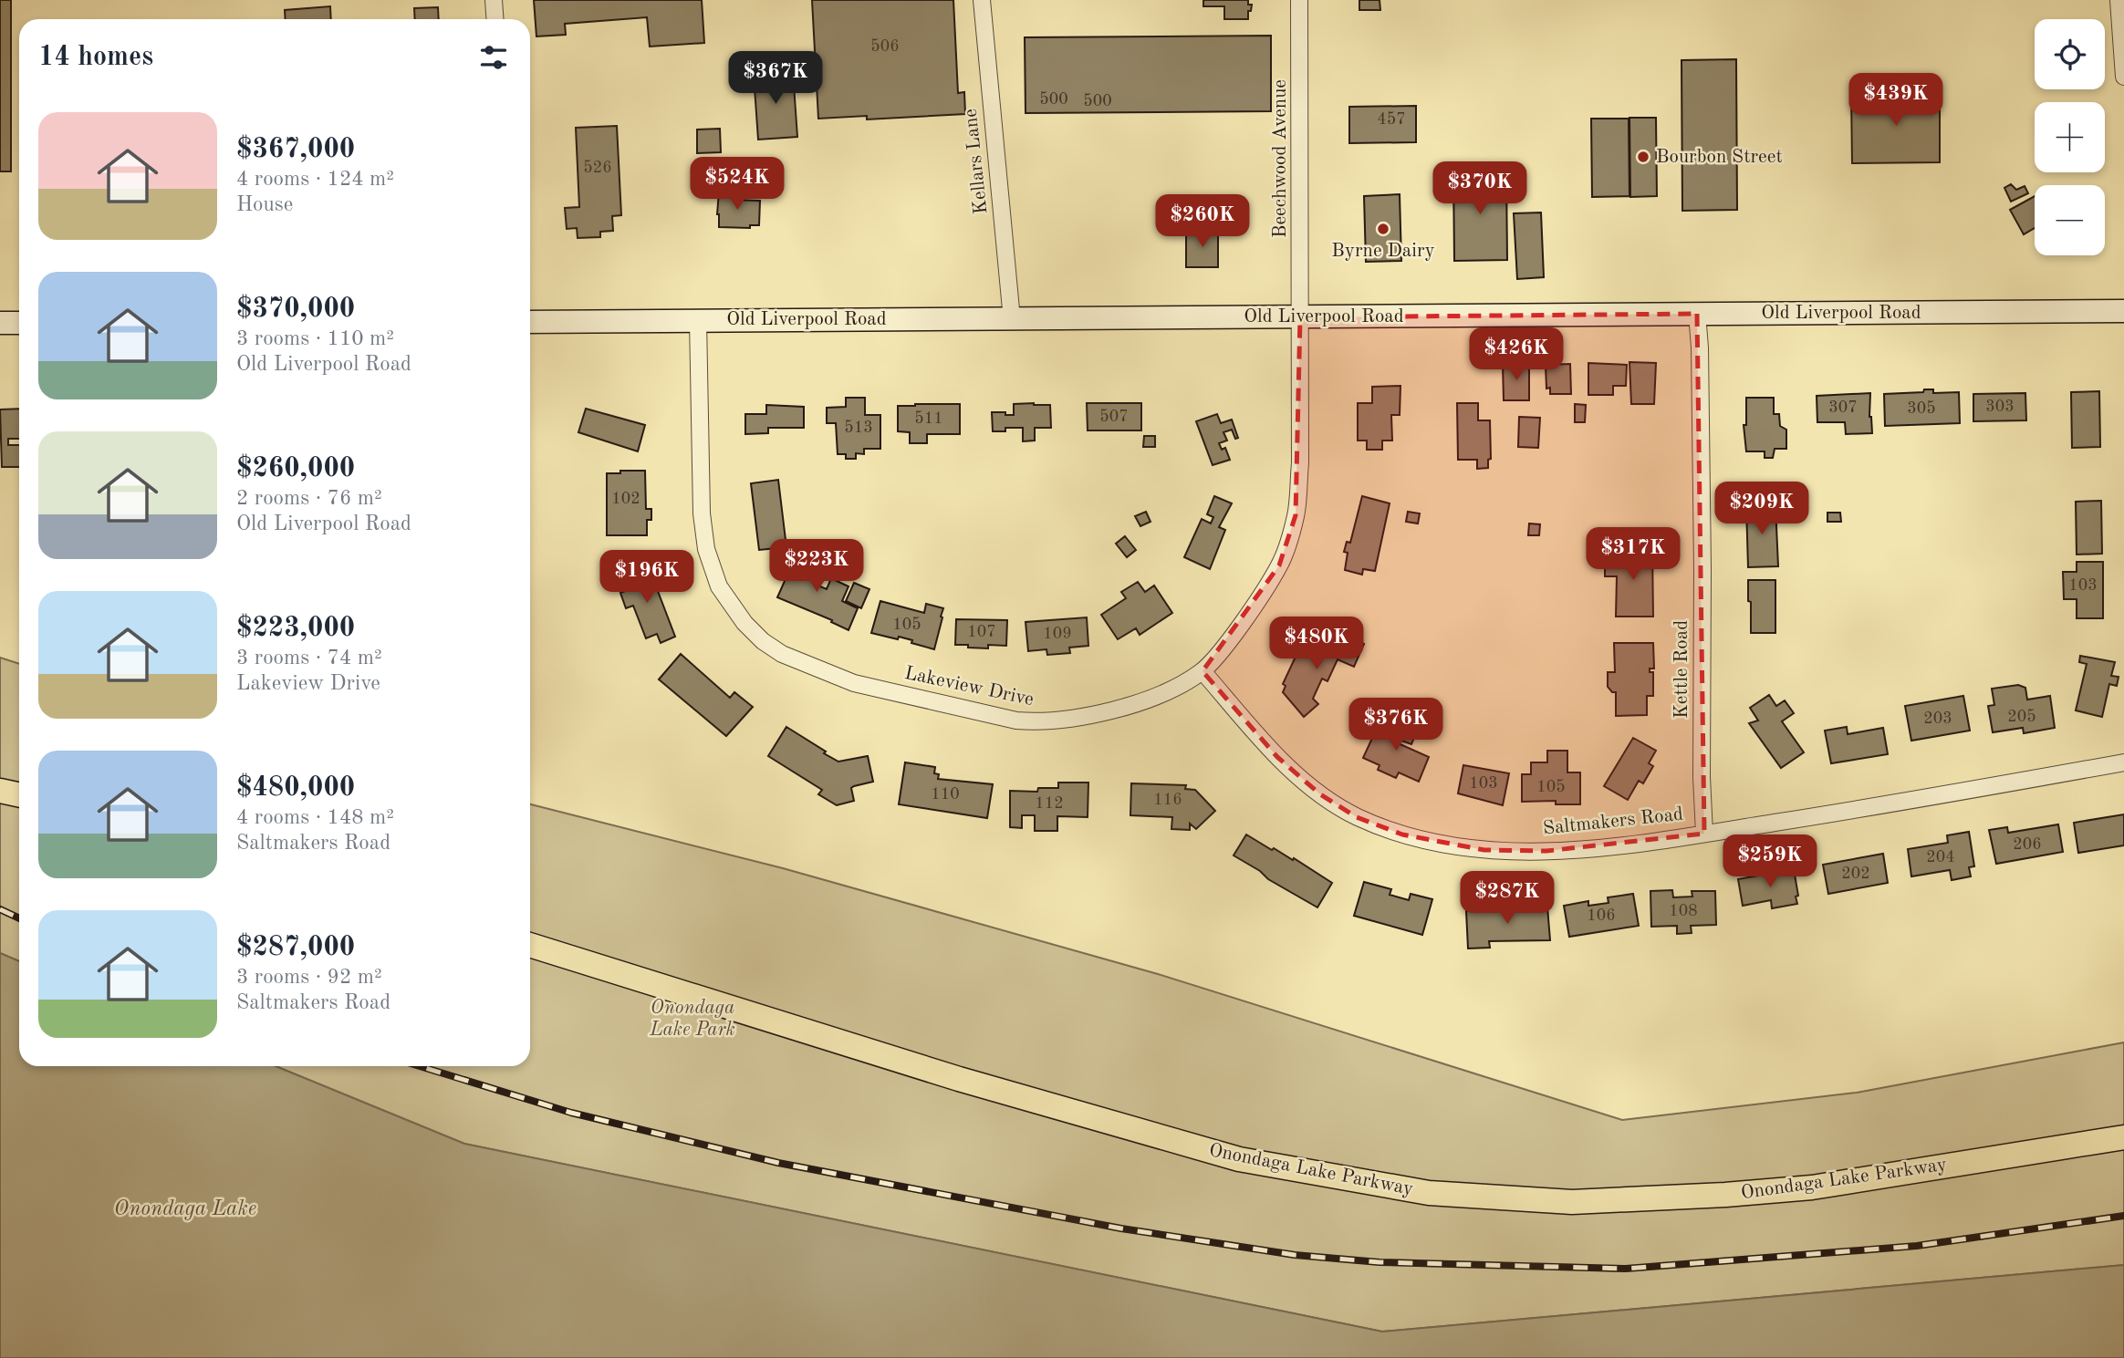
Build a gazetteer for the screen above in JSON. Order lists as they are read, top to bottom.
{
  "streets": {
    "main road": ["Old Liverpool Road", "Onondaga Lake Parkway"],
    "street": [
      "Beechwood Avenue",
      "Kellars Lane",
      "Kettle Road",
      "Lakeview Drive",
      "Saltmakers Road"
    ]
  },
  "crossings": [
    ["Beechwood Avenue", "Old Liverpool Road"],
    ["Beechwood Avenue", "Lakeview Drive"],
    ["Kellars Lane", "Old Liverpool Road"],
    ["Old Liverpool Road", "Kettle Road"],
    ["Old Liverpool Road", "Lakeview Drive"],
    ["Kettle Road", "Saltmakers Road"],
    ["Lakeview Drive", "Saltmakers Road"]
  ],
  "water": ["Onondaga Lake"],
  "parks": ["Onondaga Lake Park"],
  "places": ["Bourbon Street", "Byrne Dairy"],
  "house_numbers": [
    "506",
    "500",
    "500",
    "457",
    "526",
    "303",
    "307",
    "305",
    "507",
    "511",
    "513",
    "102",
    "103",
    "105",
    "107",
    "109",
    "205",
    "203",
    "103",
    "105",
    "110",
    "116",
    "112",
    "206",
    "204",
    "202",
    "108",
    "106"
  ],
  "page": {
    "map_buttons": ["+", "−"],
    "heading": "14 homes",
    "price": [
      "$367K",
      "$439K",
      "$524K",
      "$370K",
      "$260K",
      "$426K",
      "$209K",
      "$317K",
      "$223K",
      "$196K",
      "$480K",
      "$376K",
      "$259K",
      "$287K"
    ],
    "list": [
      {
        "name": "$367,000",
        "note": "4 rooms · 124 m² · House"
      },
      {
        "name": "$370,000",
        "note": "3 rooms · 110 m² · Old Liverpool Road"
      },
      {
        "name": "$260,000",
        "note": "2 rooms · 76 m² · Old Liverpool Road"
      },
      {
        "name": "$223,000",
        "note": "3 rooms · 74 m² · Lakeview Drive"
      },
      {
        "name": "$480,000",
        "note": "4 rooms · 148 m² · Saltmakers Road"
      },
      {
        "name": "$287,000",
        "note": "3 rooms · 92 m² · Saltmakers Road"
      }
    ]
  }
}
